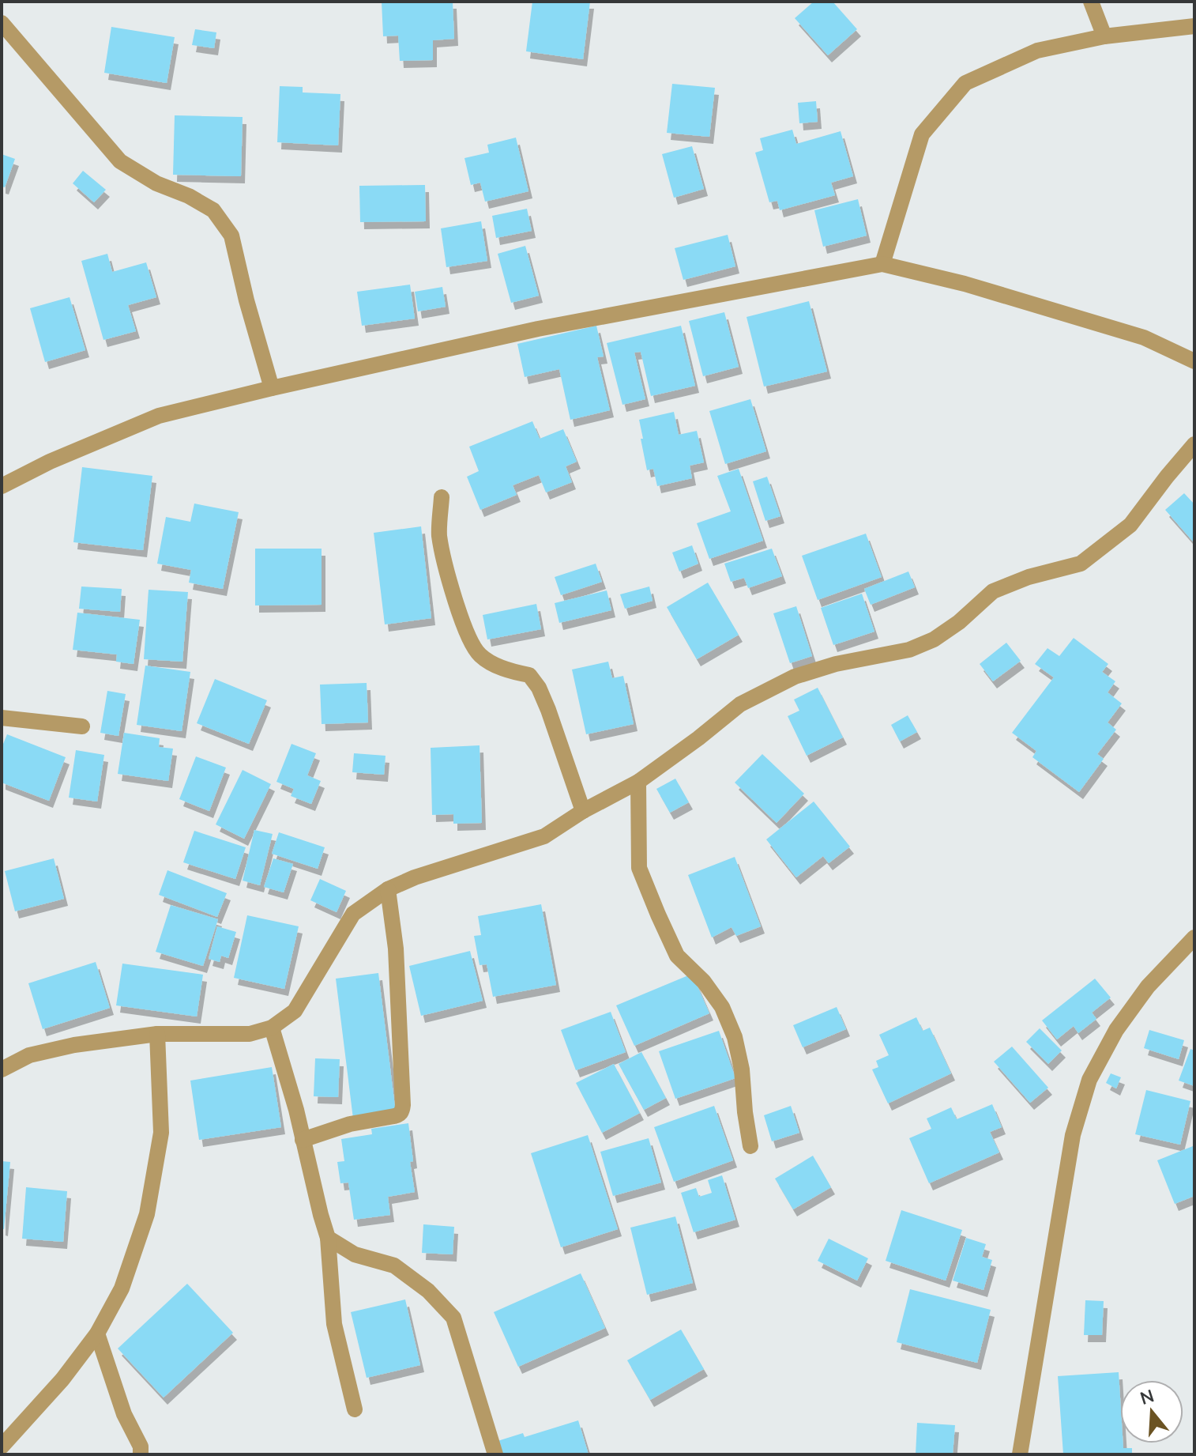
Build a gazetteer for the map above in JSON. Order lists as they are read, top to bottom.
{
  "north": "top"
}
